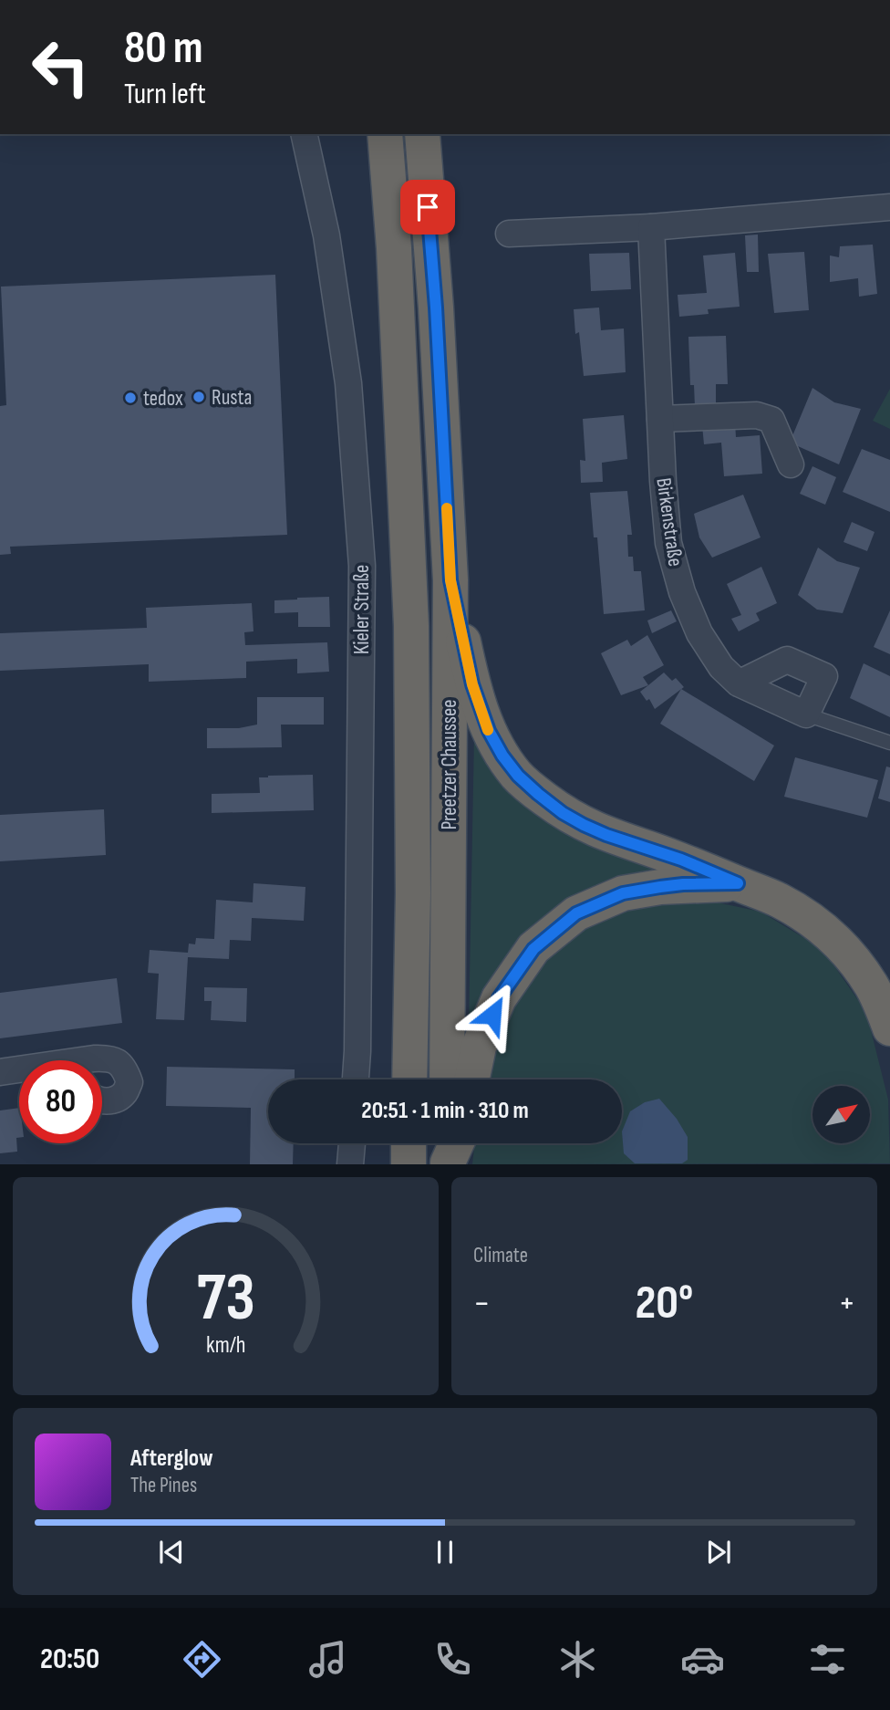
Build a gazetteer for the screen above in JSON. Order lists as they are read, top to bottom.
{
  "streets": {
    "highway": ["Preetzer Chaussee"],
    "street": ["Birkenstraße", "Kieler Straße"]
  },
  "places": ["Rusta", "tedox"],
  "north": "top right",
  "page": {
    "turn": ["80 m", "Turn left"],
    "limit": "80",
    "trip": "20:51 · 1 min · 310 m",
    "tile": "Climate",
    "heat": ["−", "20°", "+"],
    "song": ["Afterglow", "The Pines"],
    "tabs": "20:50",
    "gauge": ["73", "km/h"]
  }
}
